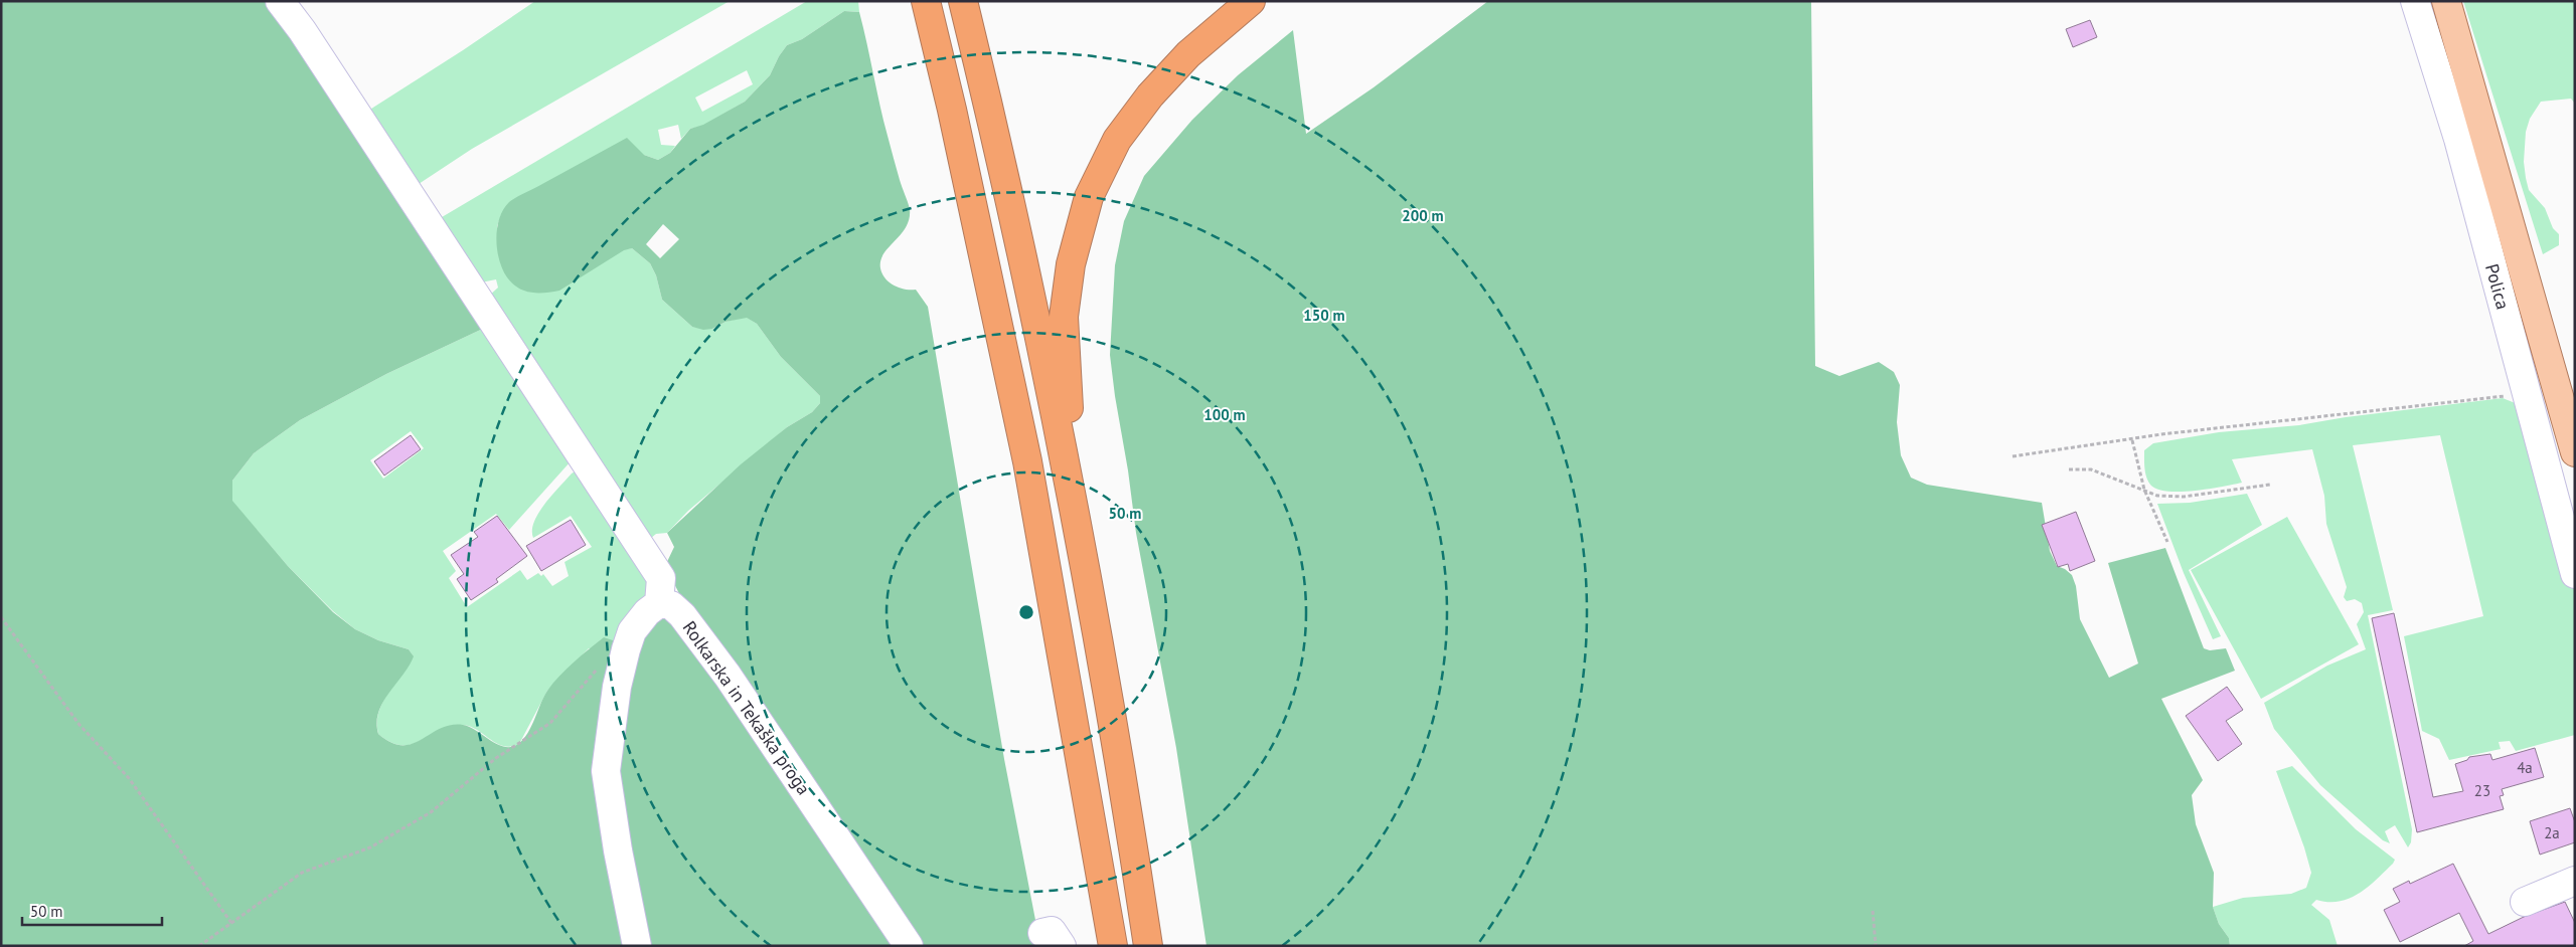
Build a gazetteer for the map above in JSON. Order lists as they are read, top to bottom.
{
  "streets": {
    "street": ["Polica", "Rolkarska in Tekaška proga"]
  },
  "house_numbers": ["4a", "23", "2a"],
  "scale_bar": "50 m",
  "rings": [
    "200 m",
    "150 m",
    "100 m",
    "50 m"
  ]
}
